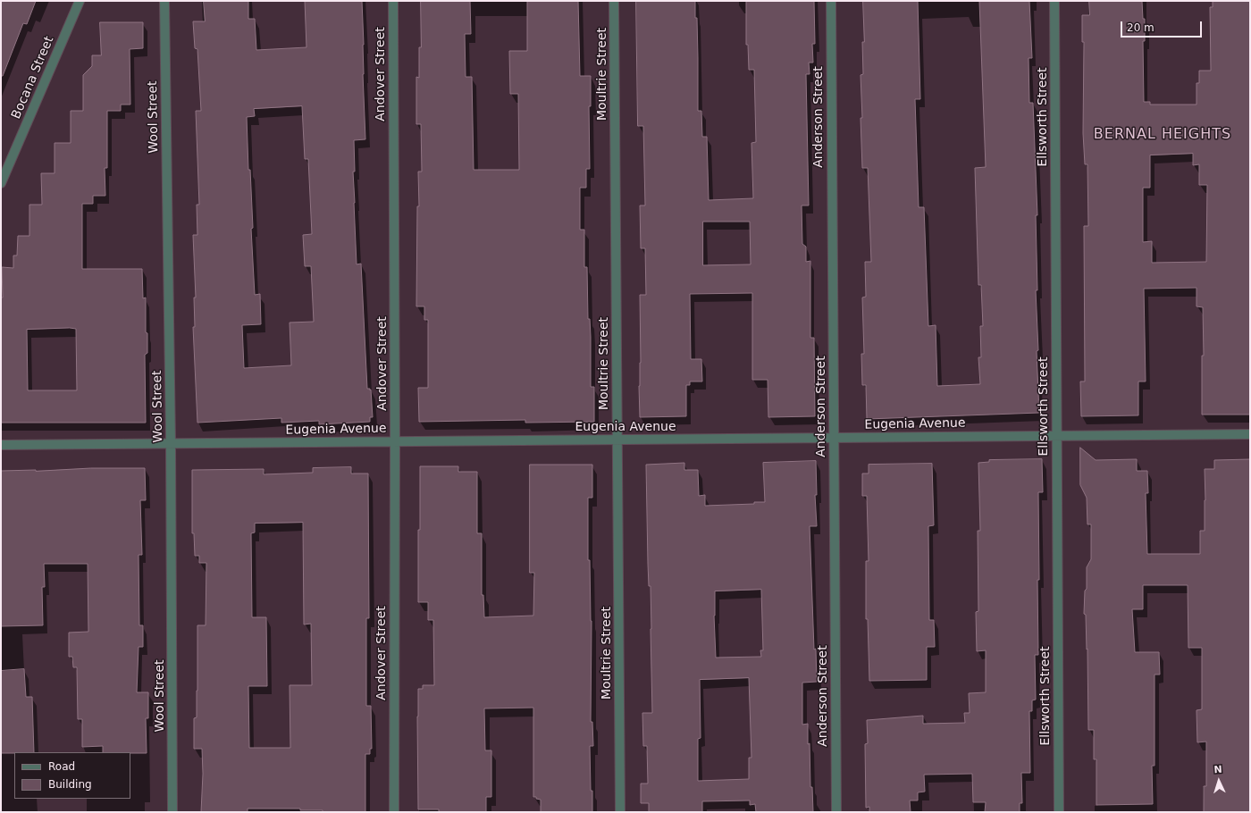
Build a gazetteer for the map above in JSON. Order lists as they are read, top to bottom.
{
  "streets": {
    "street": [
      "Andover Street",
      "Moultrie Street",
      "Bocana Street",
      "Wool Street",
      "Anderson Street",
      "Ellsworth Street",
      "Eugenia Avenue"
    ]
  },
  "crossings": [
    ["Andover Street", "Eugenia Avenue"],
    ["Moultrie Street", "Eugenia Avenue"],
    ["Wool Street", "Eugenia Avenue"],
    ["Anderson Street", "Eugenia Avenue"],
    ["Ellsworth Street", "Eugenia Avenue"]
  ],
  "districts": ["BERNAL HEIGHTS"],
  "legend": ["Road", "Building"],
  "scale_bar": "20 m",
  "north": "top"
}
